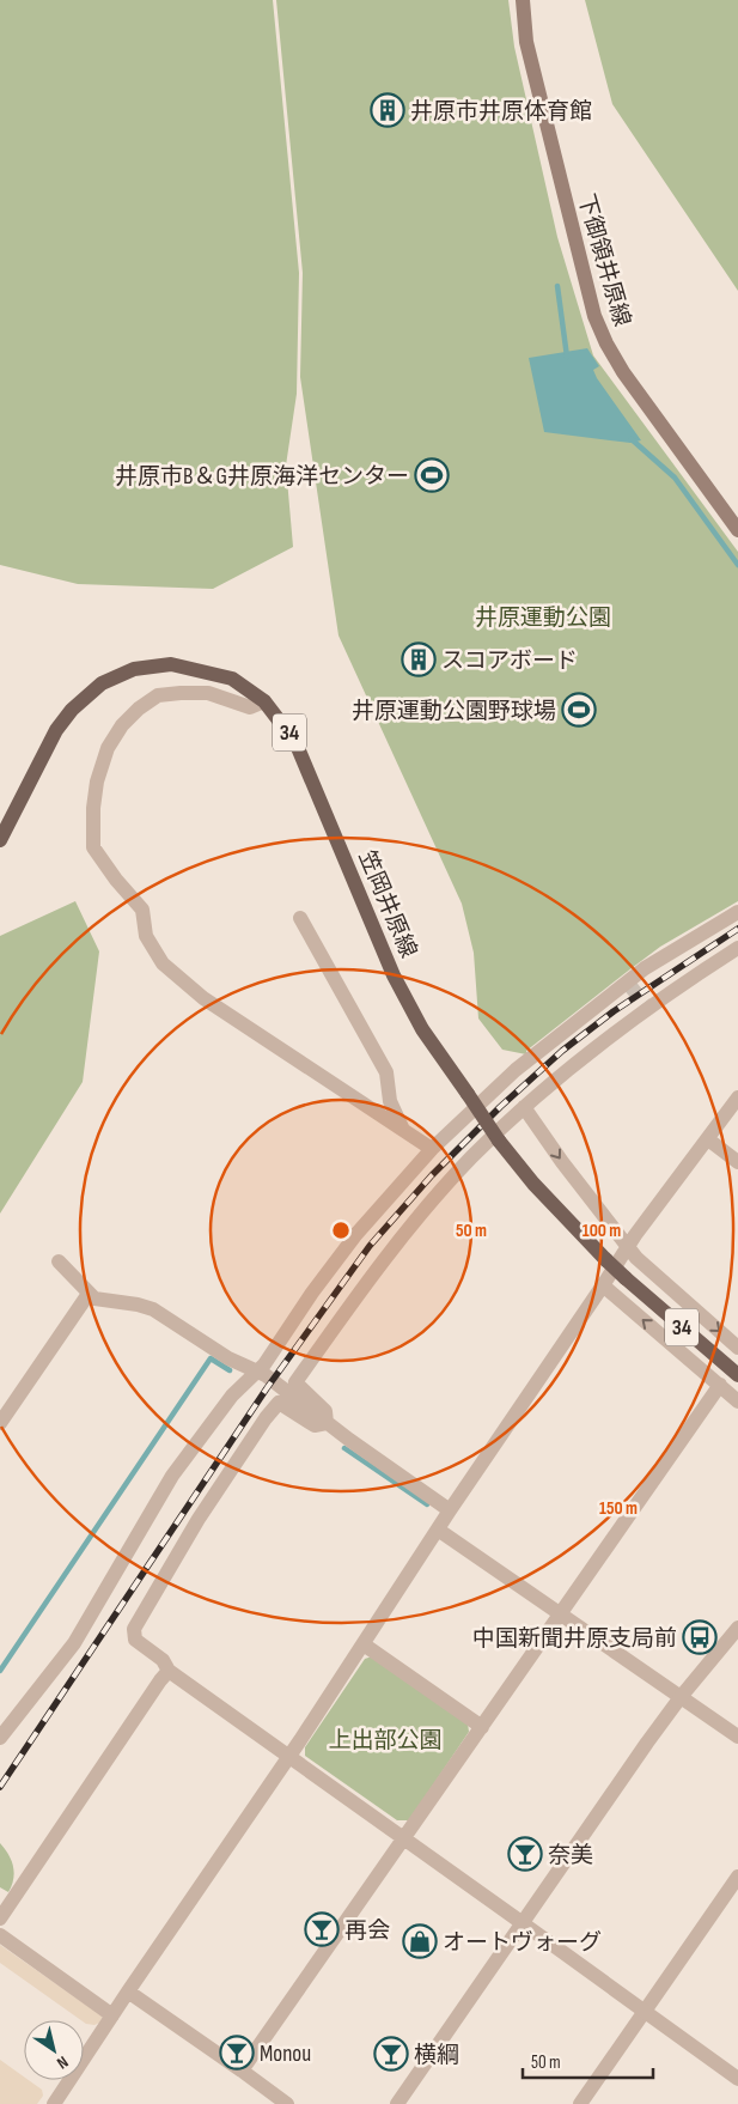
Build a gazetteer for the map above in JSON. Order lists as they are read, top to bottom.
{
  "streets": {
    "main road": ["下御領井原線", "34", "笠岡井原線"]
  },
  "parks": ["井原運動公園", "上出部公園"],
  "places": {
    "building": ["井原市井原体育館", "スコアボード"],
    "sports": ["井原市B＆G井原海洋センター", "井原運動公園野球場"],
    "bus stop": ["中国新聞井原支局前"],
    "bar": [
      "奈美",
      "再会",
      "Monou",
      "横綱"
    ],
    "shop": ["オートヴォーグ"]
  },
  "scale_bar": "50 m",
  "north": "bottom right",
  "rings": ["50 m", "100 m", "150 m"]
}
